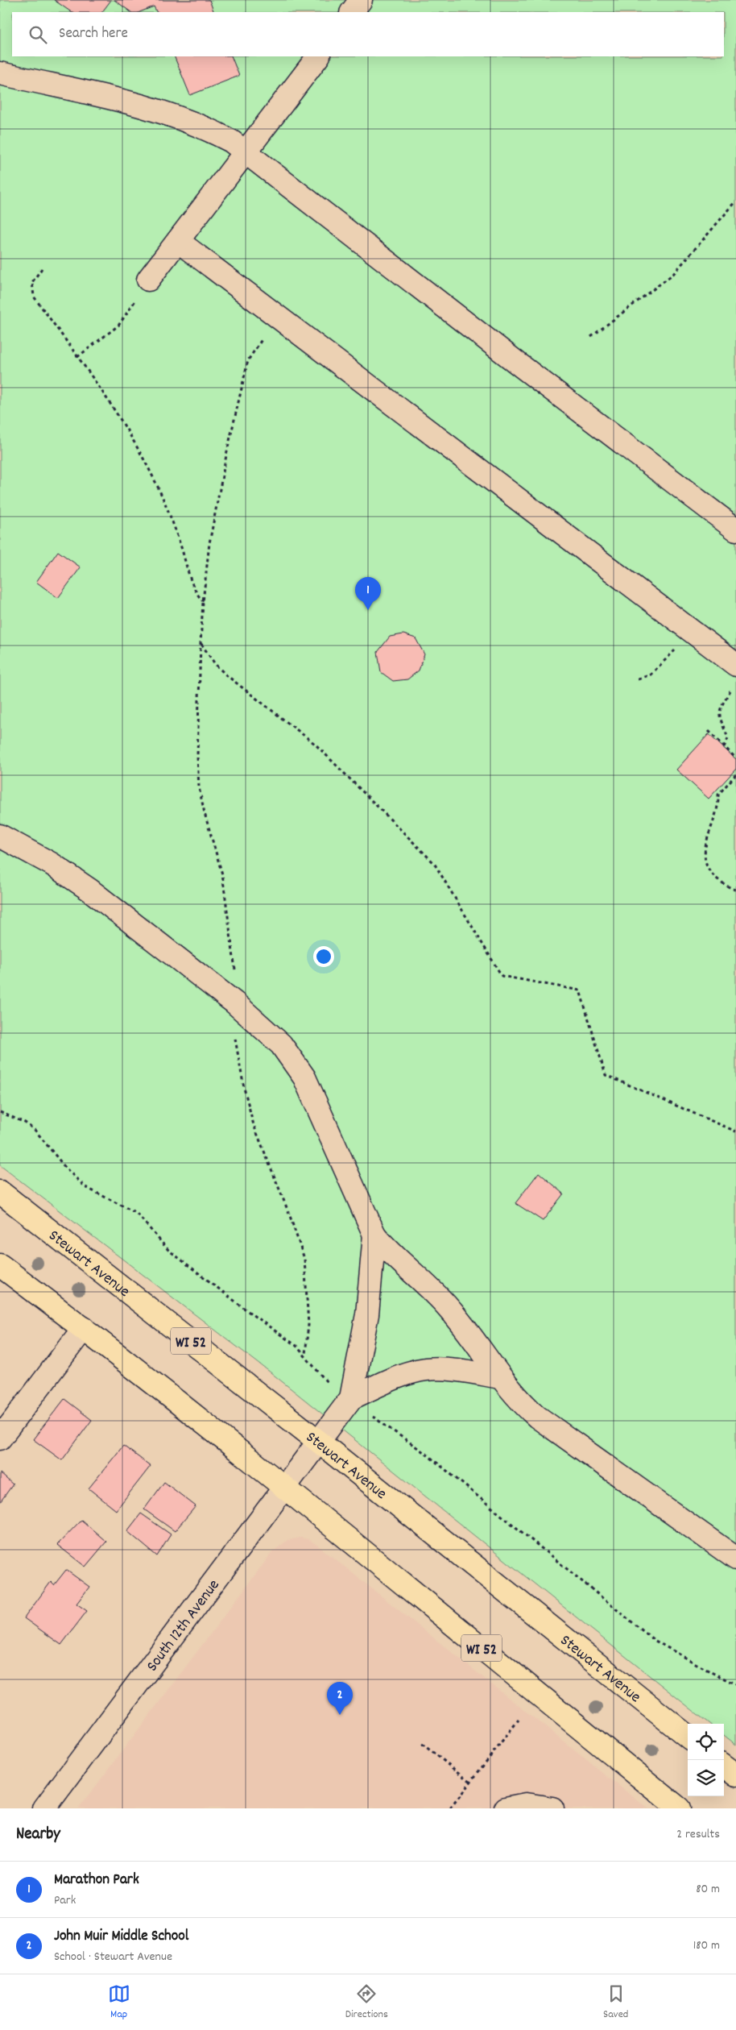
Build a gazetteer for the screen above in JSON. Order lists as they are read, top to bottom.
{
  "streets": {
    "main road": ["Stewart Avenue", "WI 52"],
    "street": ["South 12th Avenue"]
  },
  "crossings": [
    ["Stewart Avenue", "South 12th Avenue"],
    ["WI 52", "South 12th Avenue"]
  ],
  "page": {
    "search": "Search here",
    "pins": ["1", "2"],
    "heading": ["Nearby", "2 results"],
    "list": [
      {
        "mark": "1",
        "name": "Marathon Park",
        "note": "Park",
        "value": "80 m"
      },
      {
        "mark": "2",
        "name": "John Muir Middle School",
        "note": "School · Stewart Avenue",
        "value": "180 m"
      }
    ],
    "nav": ["Map", "Directions", "Saved"]
  }
}
